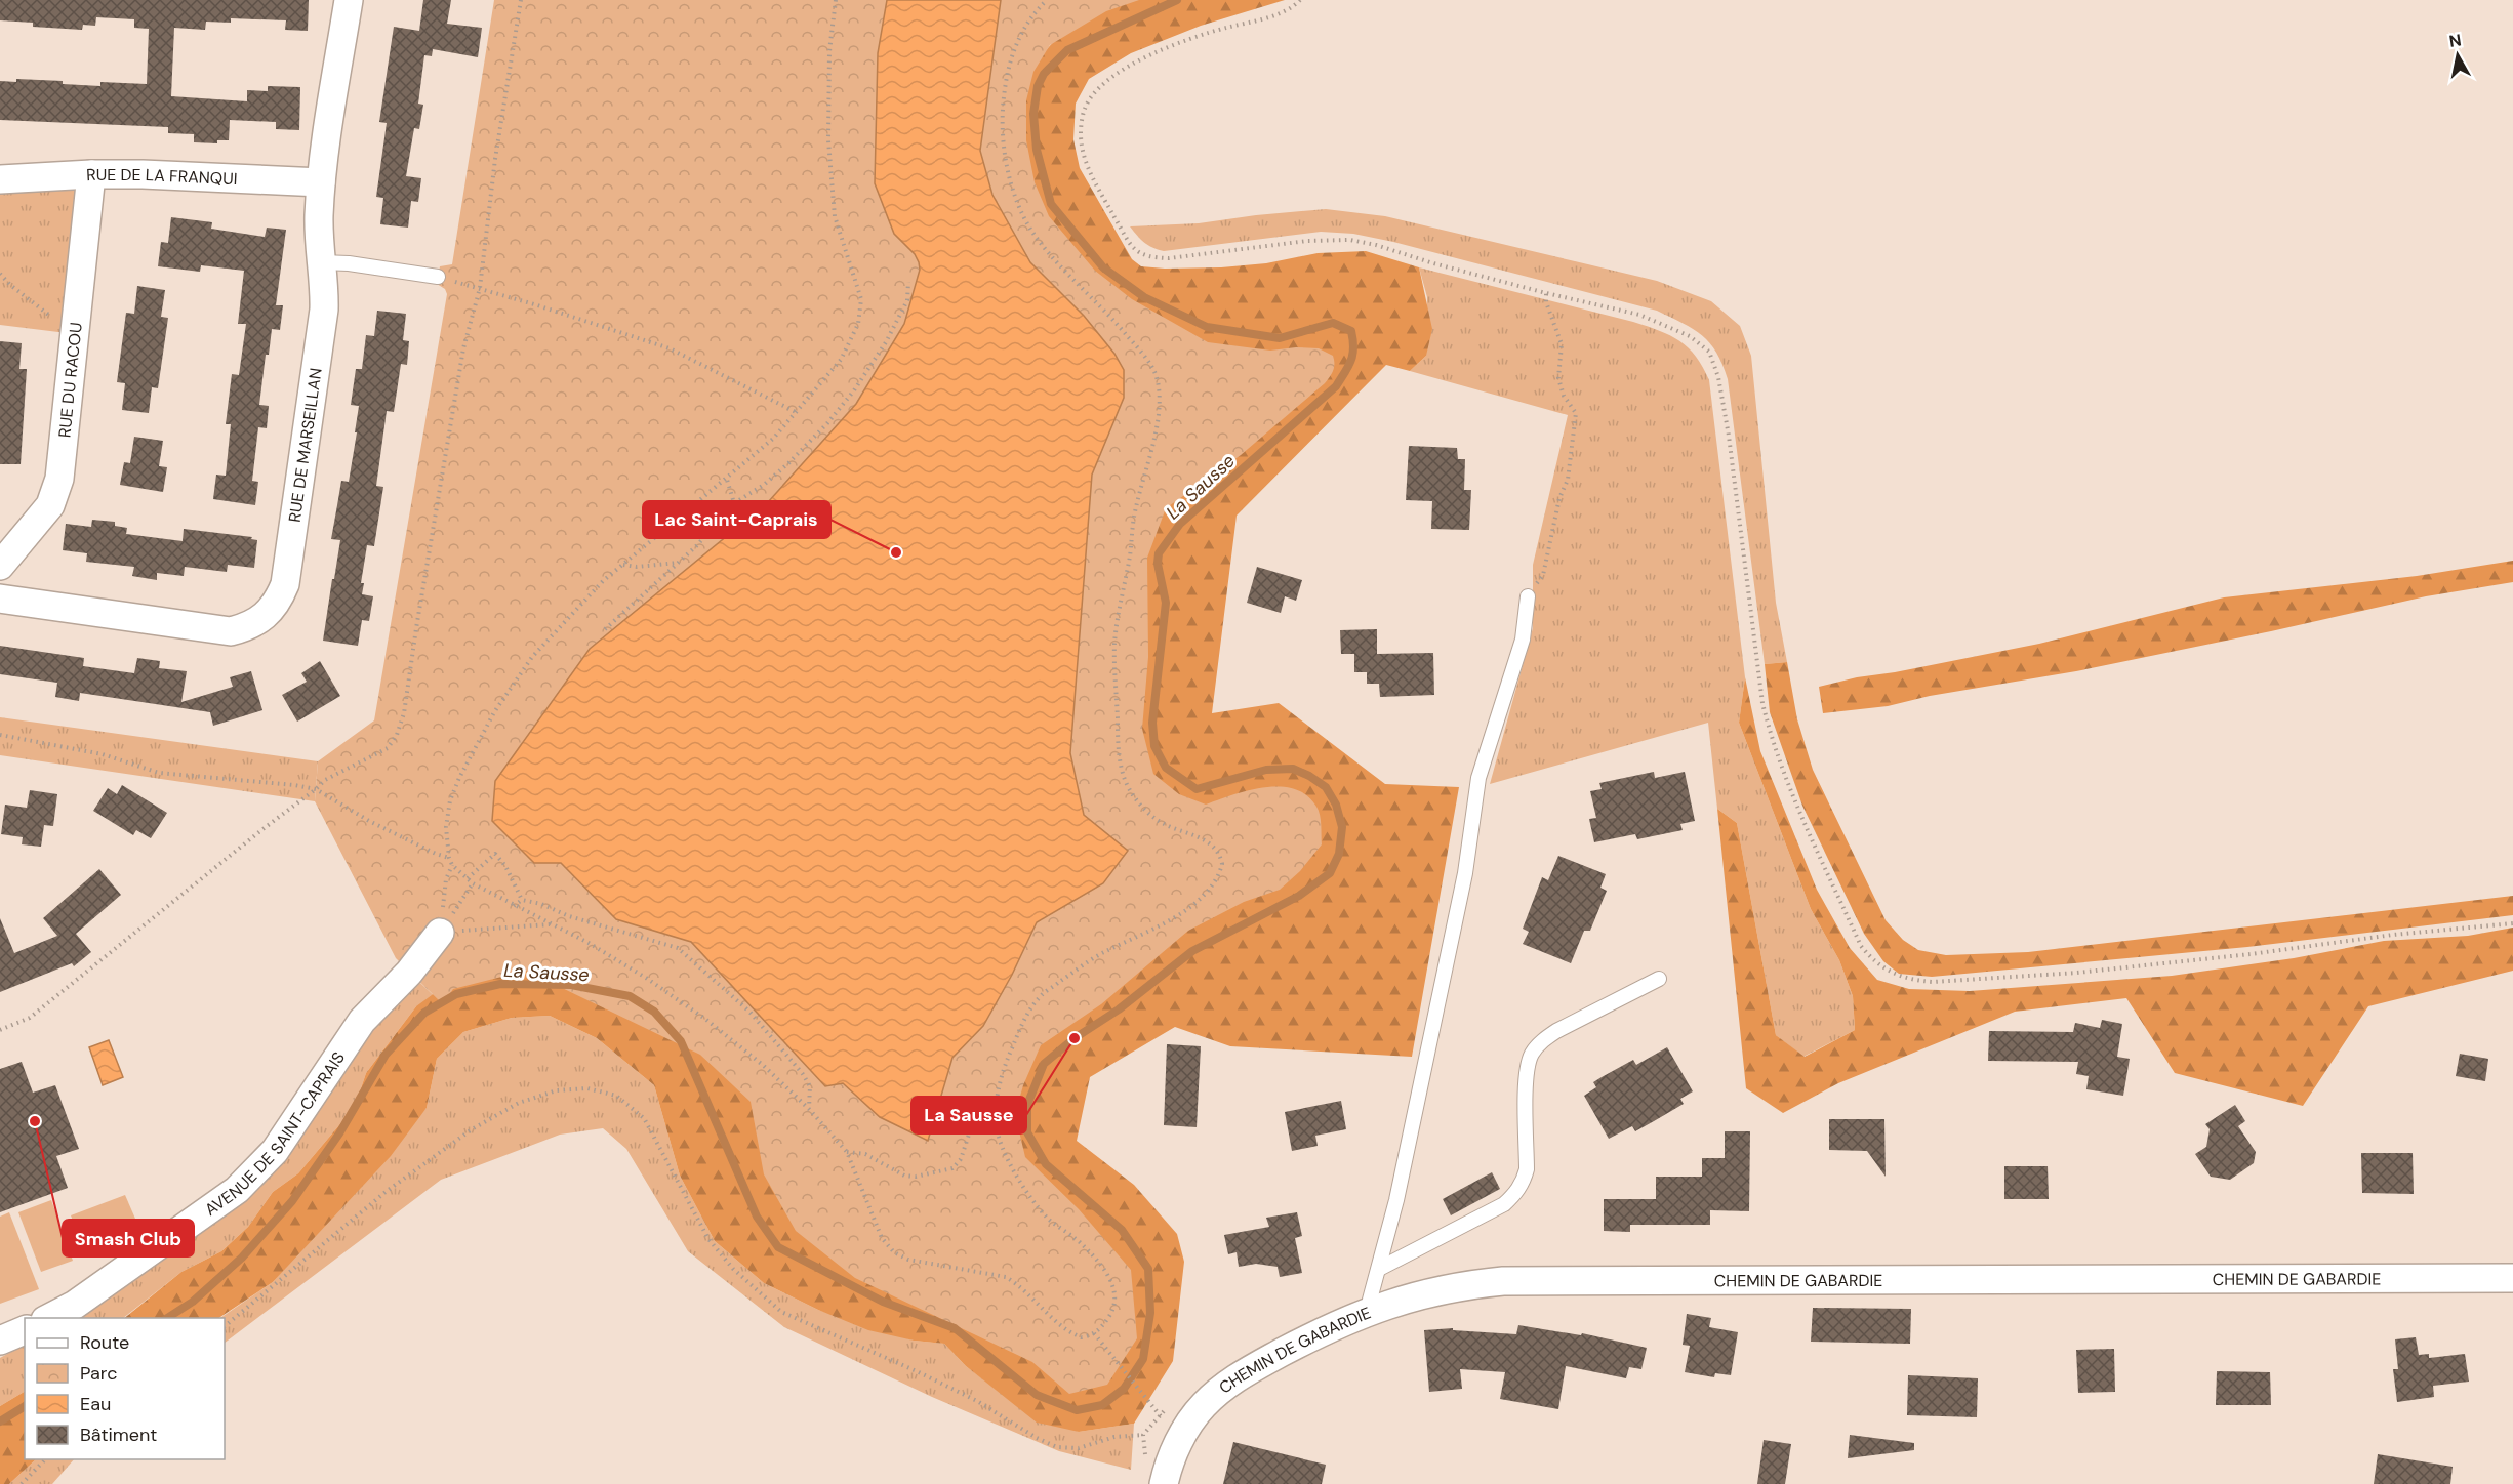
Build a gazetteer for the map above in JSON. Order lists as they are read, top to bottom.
{
  "streets": {
    "street": [
      "RUE DE LA FRANQUI",
      "RUE DU RACOU",
      "RUE DE MARSEILLAN",
      "AVENUE DE SAINT-CAPRAIS",
      "CHEMIN DE GABARDIE"
    ]
  },
  "crossings": [
    ["RUE DE LA FRANQUI", "RUE DU RACOU"],
    ["RUE DE LA FRANQUI", "RUE DE MARSEILLAN"]
  ],
  "water": ["La Sausse"],
  "places": ["Lac Saint-Caprais", "La Sausse", "Smash Club"],
  "legend": [
    "Route",
    "Parc",
    "Eau",
    "Bâtiment"
  ],
  "north": "top"
}
